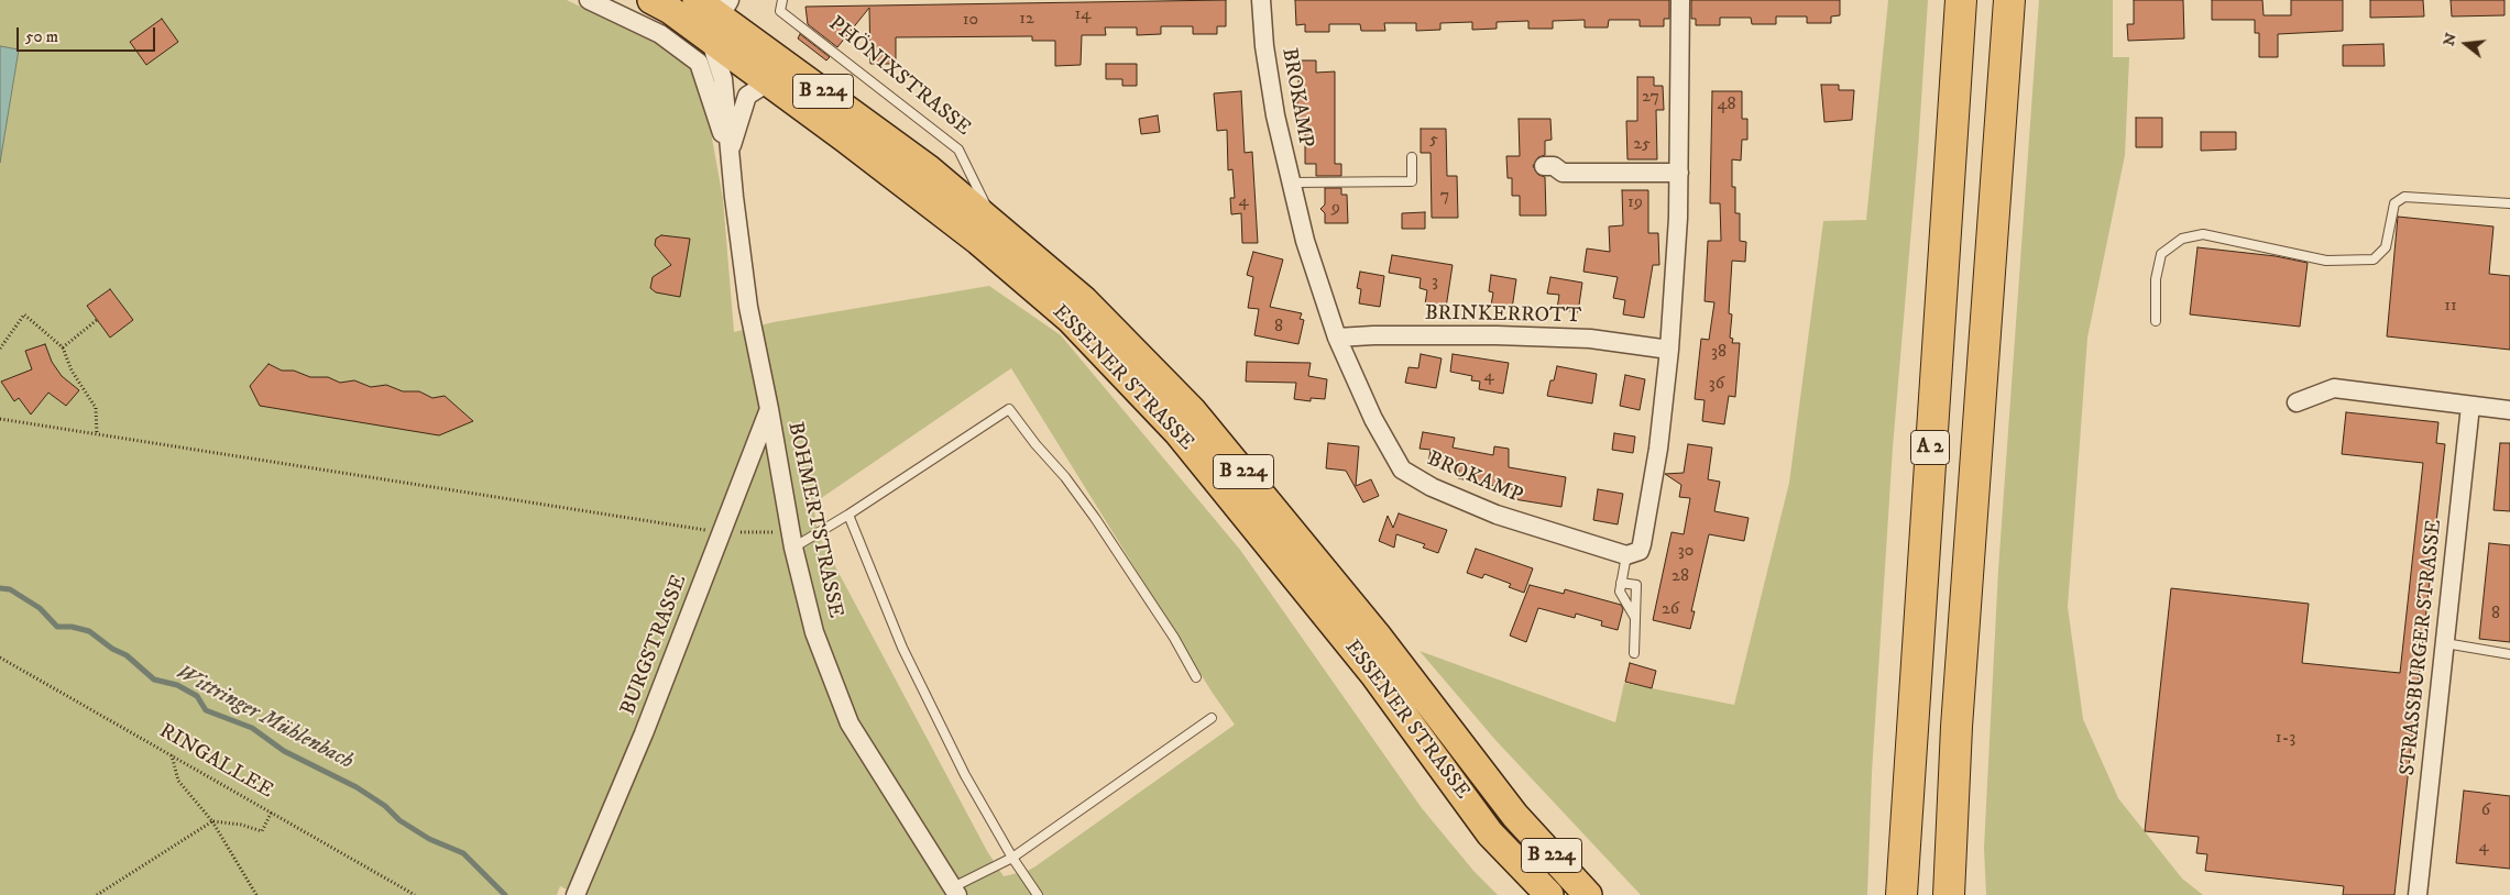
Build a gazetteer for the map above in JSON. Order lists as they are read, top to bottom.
{
  "streets": {
    "highway": ["A 2"],
    "main road": ["B 224", "ESSENER STRASSE"],
    "street": [
      "BROKAMP",
      "BRINKERROTT",
      "BOHMERTSTRASSE",
      "BURGSTRASSE",
      "STRASSBURGER STRASSE"
    ],
    "lane": ["PHÖNIXSTRASSE"],
    "path": ["RINGALLEE"]
  },
  "crossings": [
    ["PHÖNIXSTRASSE", "ESSENER STRASSE"],
    ["BROKAMP", "BRINKERROTT"],
    ["ESSENER STRASSE", "BOHMERTSTRASSE"],
    ["BOHMERTSTRASSE", "BURGSTRASSE"]
  ],
  "water": ["Wittringer Mühlenbach"],
  "house_numbers": [
    "14",
    "12",
    "10",
    "27",
    "48",
    "5",
    "25",
    "7",
    "4",
    "19",
    "9",
    "3",
    "11",
    "8",
    "38",
    "4",
    "36",
    "30",
    "28",
    "26",
    "8",
    "1-3",
    "6",
    "4"
  ],
  "scale_bar": "50 m",
  "north": "left"
}
